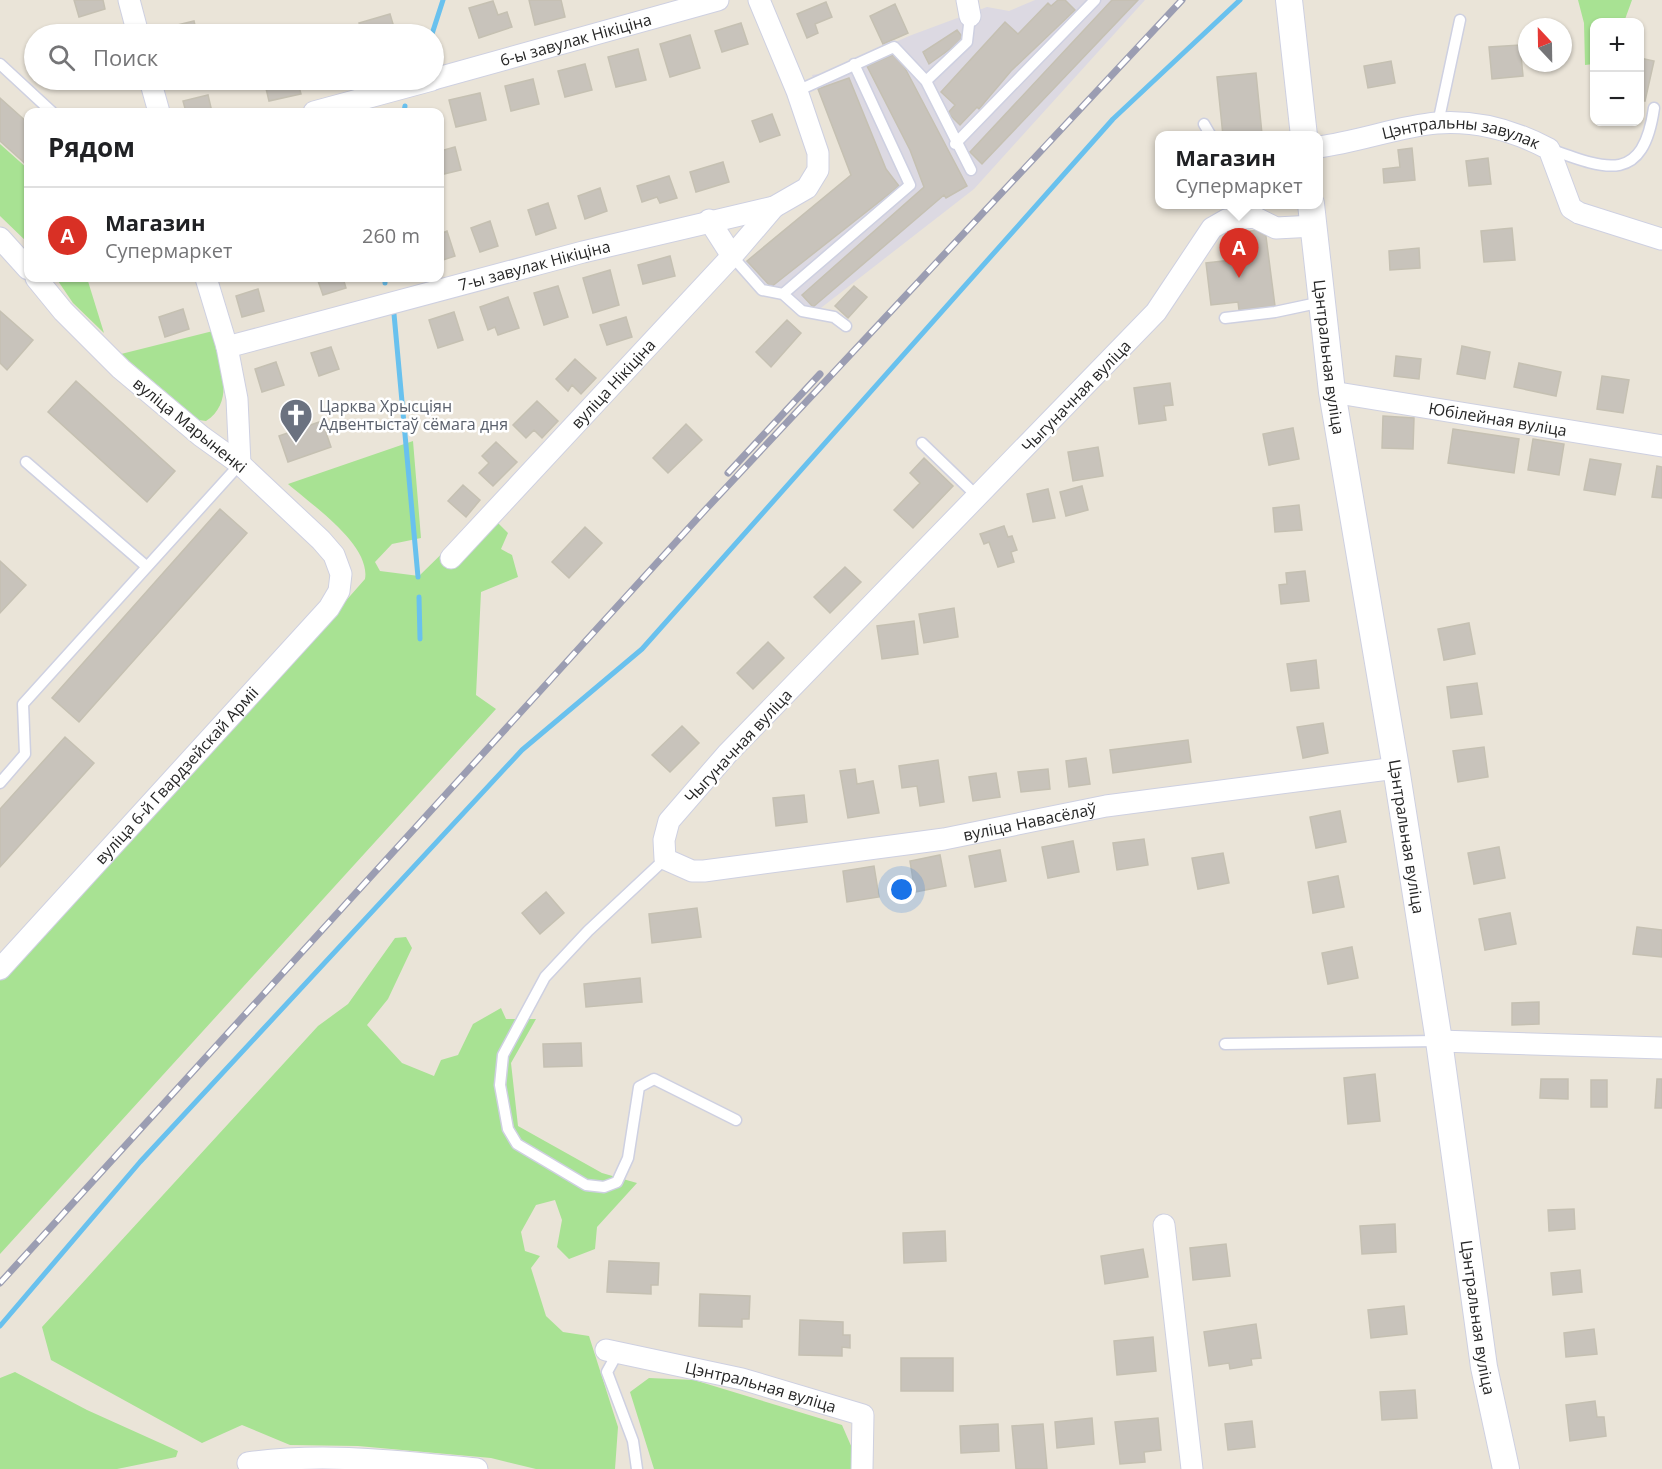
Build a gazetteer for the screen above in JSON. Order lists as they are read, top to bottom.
{
  "streets": {
    "street": [
      "6-ы завулак Нікіціна",
      "Цэнтральны завулак",
      "7-ы завулак Нікіціна",
      "Цэнтральная вуліца",
      "вуліца Нікіціна",
      "Чыгуначная вуліца",
      "Юбілейная вуліца",
      "вуліца Марыненкі",
      "вуліца 6-й Гвардзейскай Арміі",
      "вуліца Навасёлаў"
    ]
  },
  "crossings": [
    ["7-ы завулак Нікіціна", "вуліца Нікіціна"],
    ["Цэнтральная вуліца", "Чыгуначная вуліца"],
    ["Цэнтральная вуліца", "Юбілейная вуліца"],
    ["Цэнтральная вуліца", "вуліца Навасёлаў"],
    ["Чыгуначная вуліца", "вуліца Навасёлаў"],
    ["вуліца Марыненкі", "вуліца 6-й Гвардзейскай Арміі"]
  ],
  "places": {
    "church": ["Царква Хрысціян Адвентыстаў сёмага дня"]
  },
  "north": "top",
  "page": {
    "map_buttons": ["+", "−"],
    "search": "Поиск",
    "heading": "Рядом",
    "popup": ["Магазин", "Супермаркет"],
    "list": [
      {
        "mark": "A",
        "name": "Магазин",
        "note": "Супермаркет",
        "value": "260 m"
      }
    ],
    "pins": "A"
  }
}
